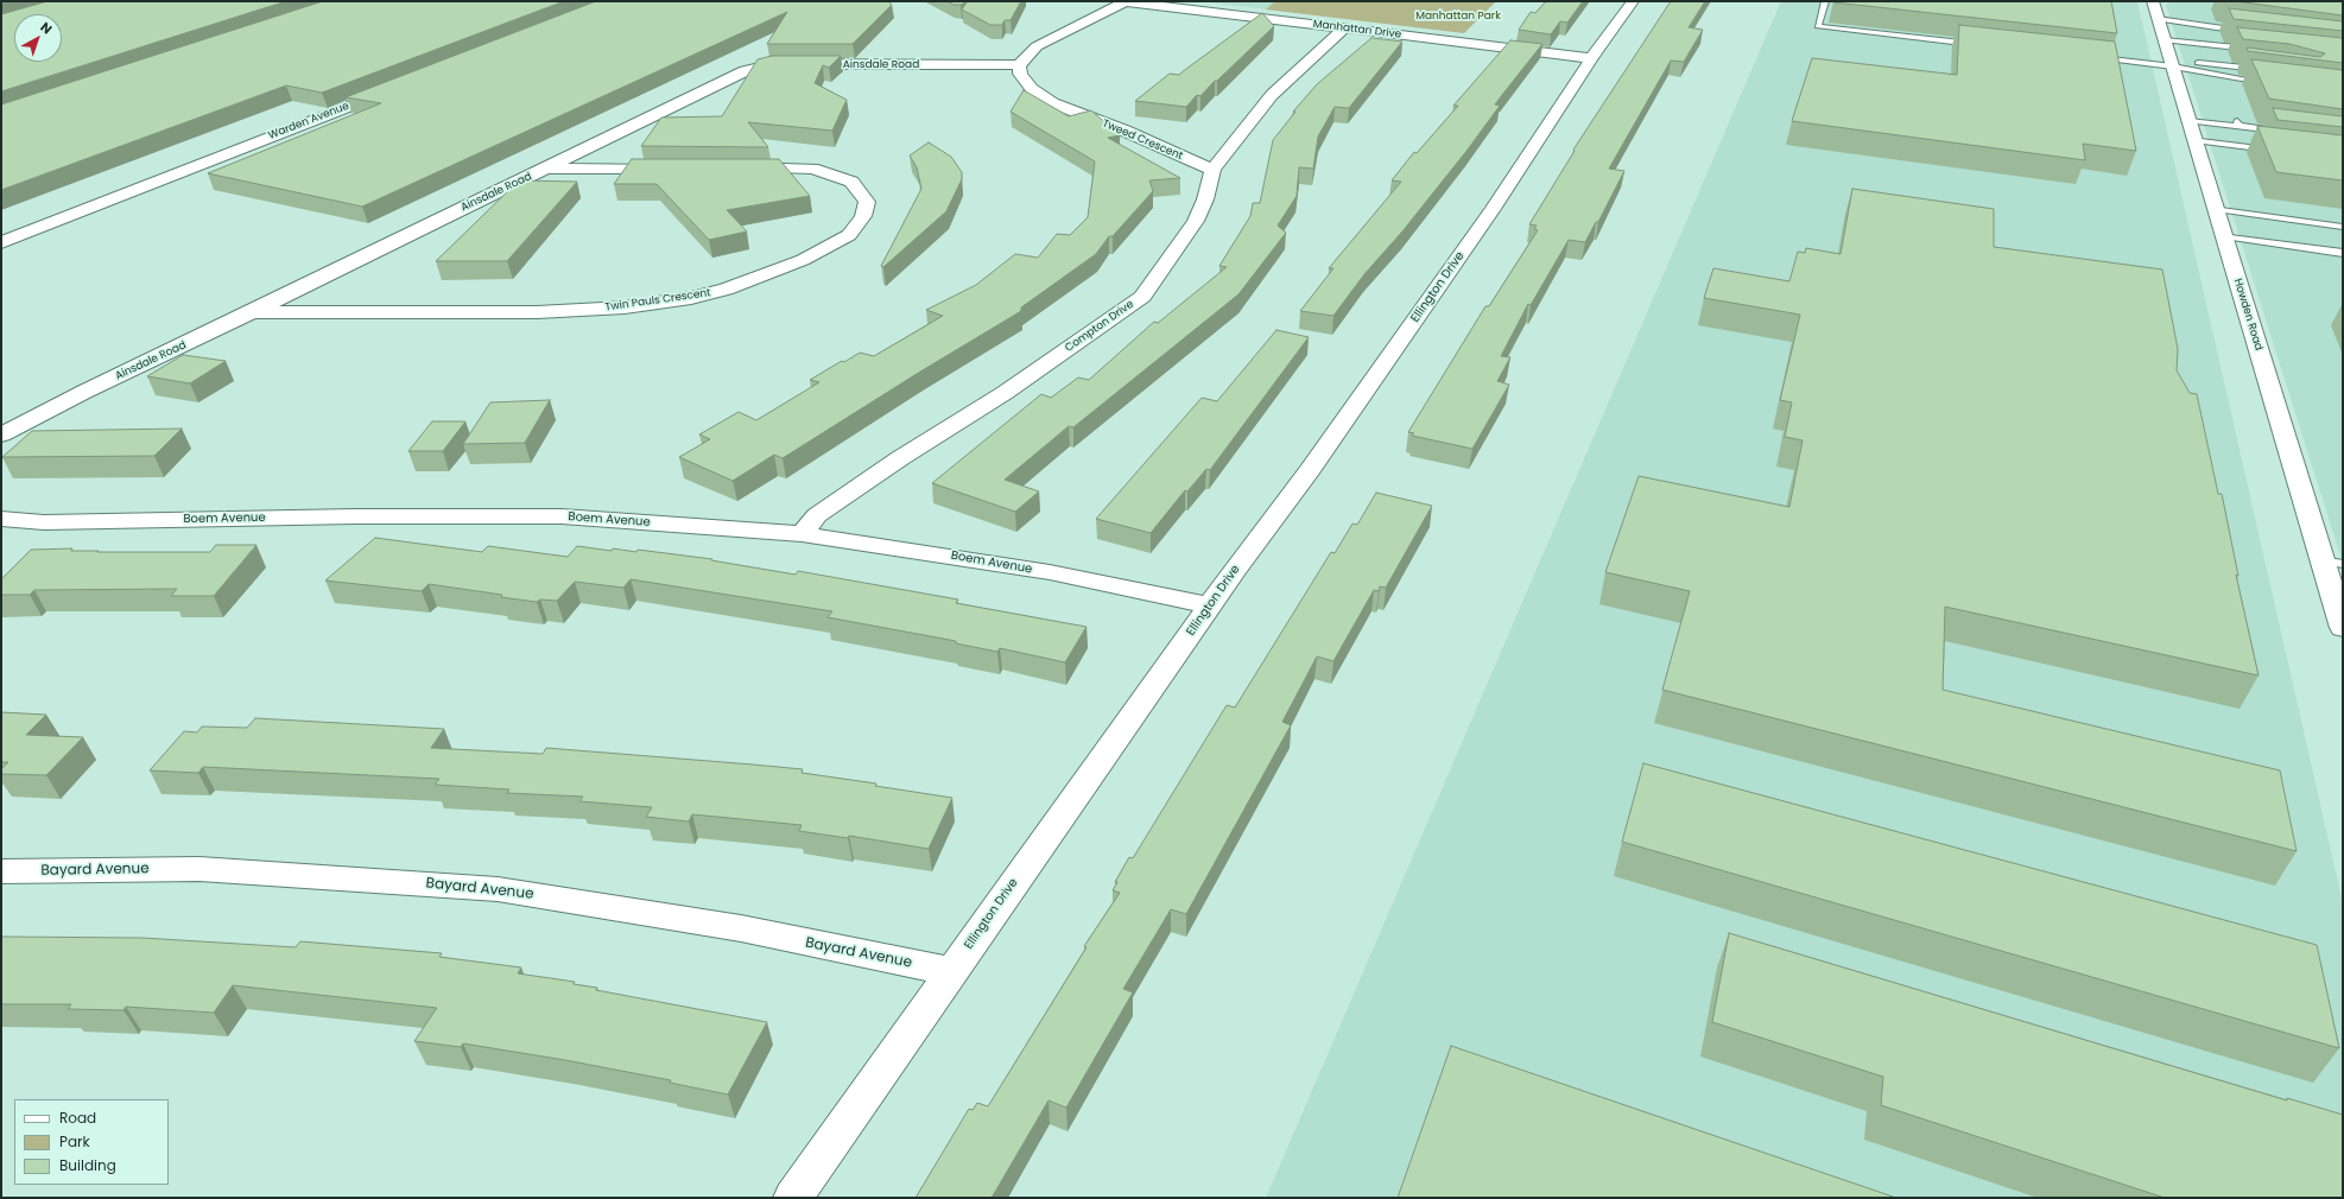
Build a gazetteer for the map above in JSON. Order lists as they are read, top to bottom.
{
  "streets": {
    "street": [
      "Manhattan Drive",
      "Ainsdale Road",
      "Warden Avenue",
      "Tweed Crescent",
      "Ellington Drive",
      "Twin Pauls Crescent",
      "Howden Road",
      "Compton Drive",
      "Boem Avenue",
      "Bayard Avenue"
    ]
  },
  "crossings": [
    ["Manhattan Drive", "Ellington Drive"],
    ["Manhattan Drive", "Compton Drive"],
    ["Ainsdale Road", "Tweed Crescent"],
    ["Ainsdale Road", "Twin Pauls Crescent"],
    ["Tweed Crescent", "Compton Drive"],
    ["Ellington Drive", "Boem Avenue"],
    ["Ellington Drive", "Bayard Avenue"],
    ["Compton Drive", "Boem Avenue"]
  ],
  "parks": ["Manhattan Park"],
  "legend": ["Road", "Park", "Building"],
  "north": "top right"
}
